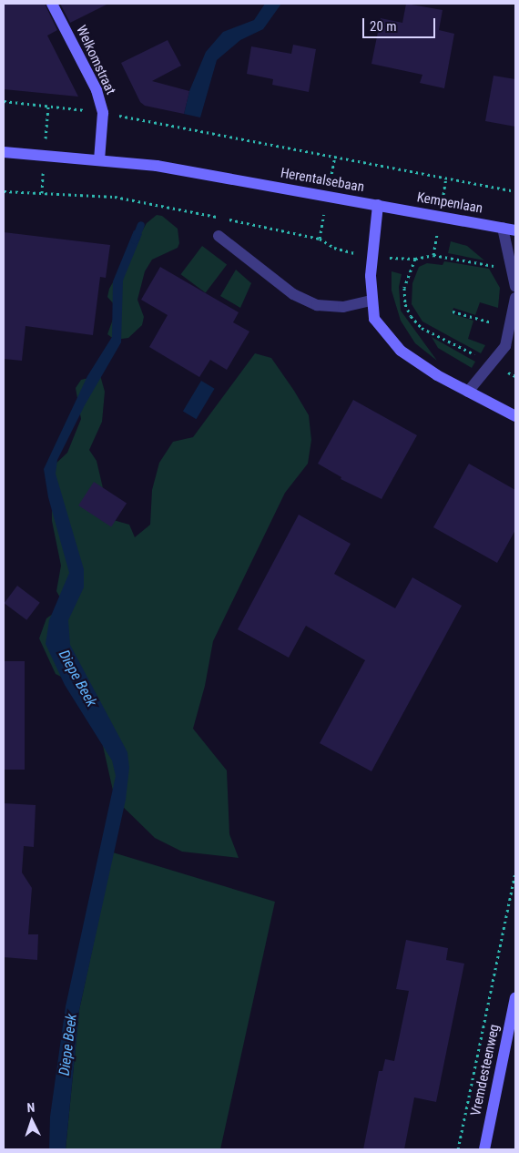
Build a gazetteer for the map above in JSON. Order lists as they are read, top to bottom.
{
  "streets": {
    "street": [
      "Welkomstraat",
      "Herentalsebaan",
      "Kempenlaan",
      "Vremdesteenweg"
    ]
  },
  "crossings": [
    ["Welkomstraat", "Herentalsebaan"],
    ["Herentalsebaan", "Kempenlaan"]
  ],
  "water": ["Diepe Beek"],
  "scale_bar": "20 m",
  "north": "top"
}
